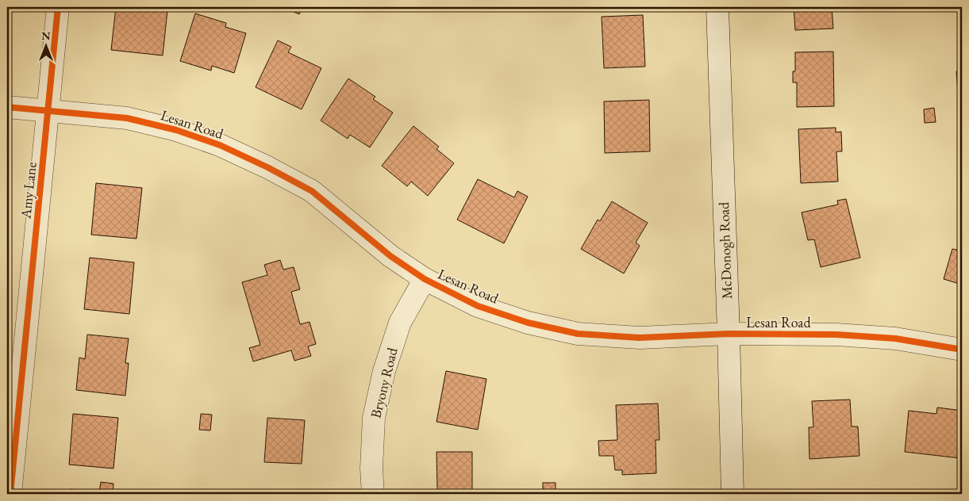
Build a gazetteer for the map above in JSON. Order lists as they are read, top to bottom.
{
  "streets": {
    "street": [
      "Lesan Road",
      "Amy Lane",
      "McDonogh Road",
      "Bryony Road"
    ]
  },
  "crossings": [
    ["Lesan Road", "Amy Lane"],
    ["Lesan Road", "McDonogh Road"],
    ["Lesan Road", "Bryony Road"]
  ],
  "north": "top"
}
